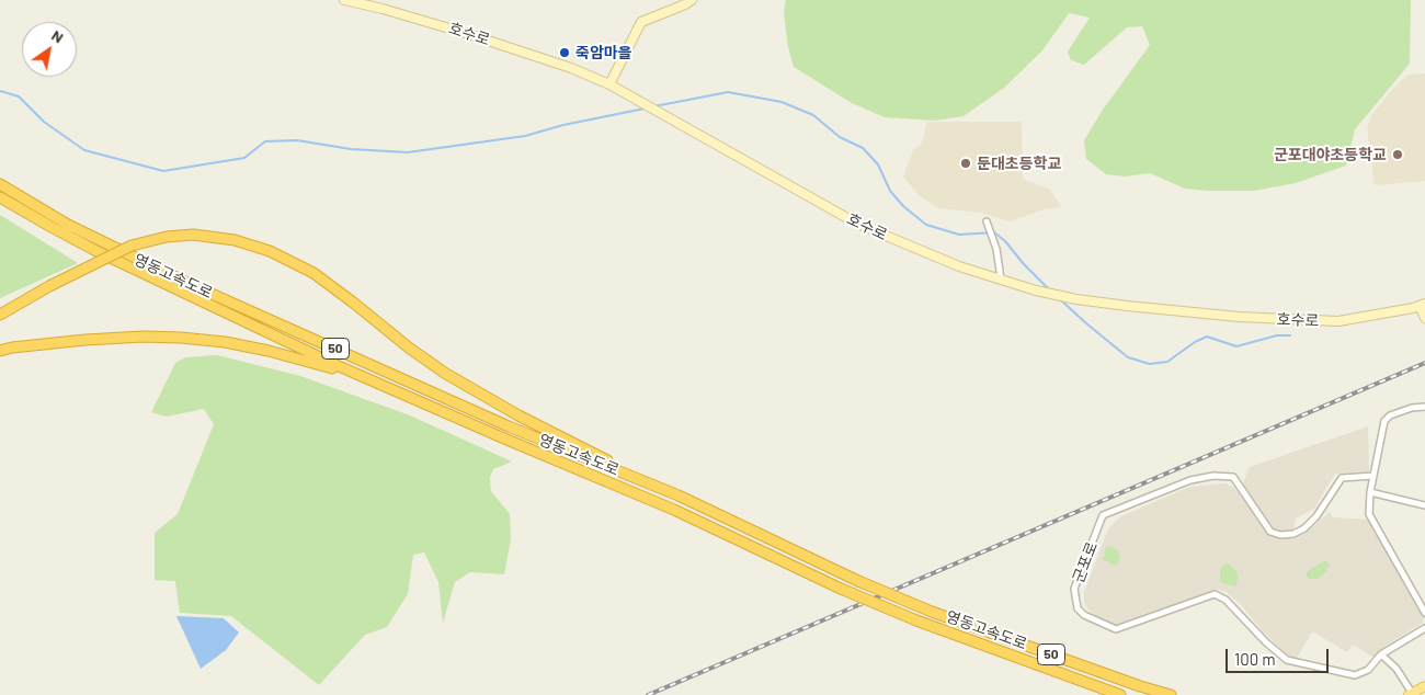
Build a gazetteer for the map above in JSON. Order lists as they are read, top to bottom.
{
  "streets": {
    "highway": ["영동고속도로", "50"],
    "street": ["호수로", "군포로"]
  },
  "places": ["죽암마을", "군포대야초등학교", "둔대초등학교"],
  "scale_bar": "100 m",
  "north": "top right"
}
